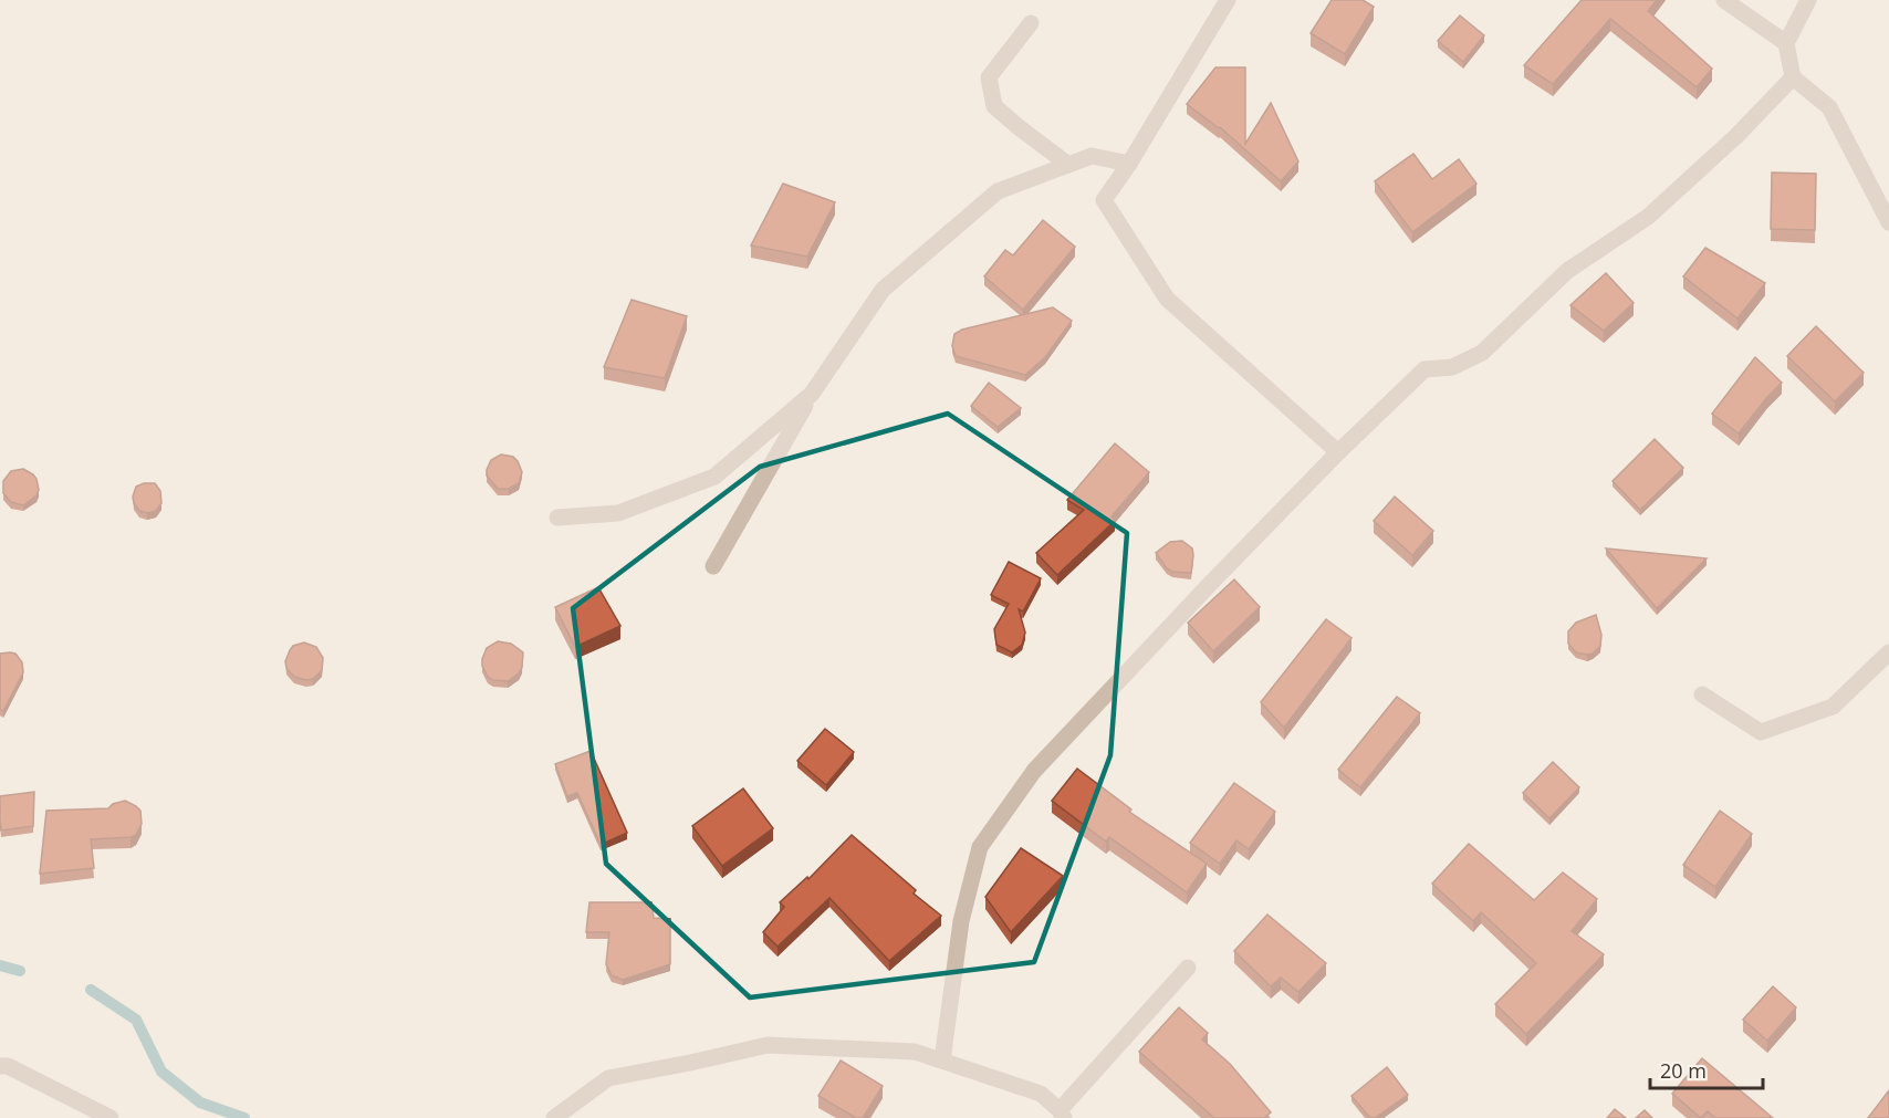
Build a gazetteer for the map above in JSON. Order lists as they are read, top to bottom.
{
  "scale_bar": "20 m"
}
